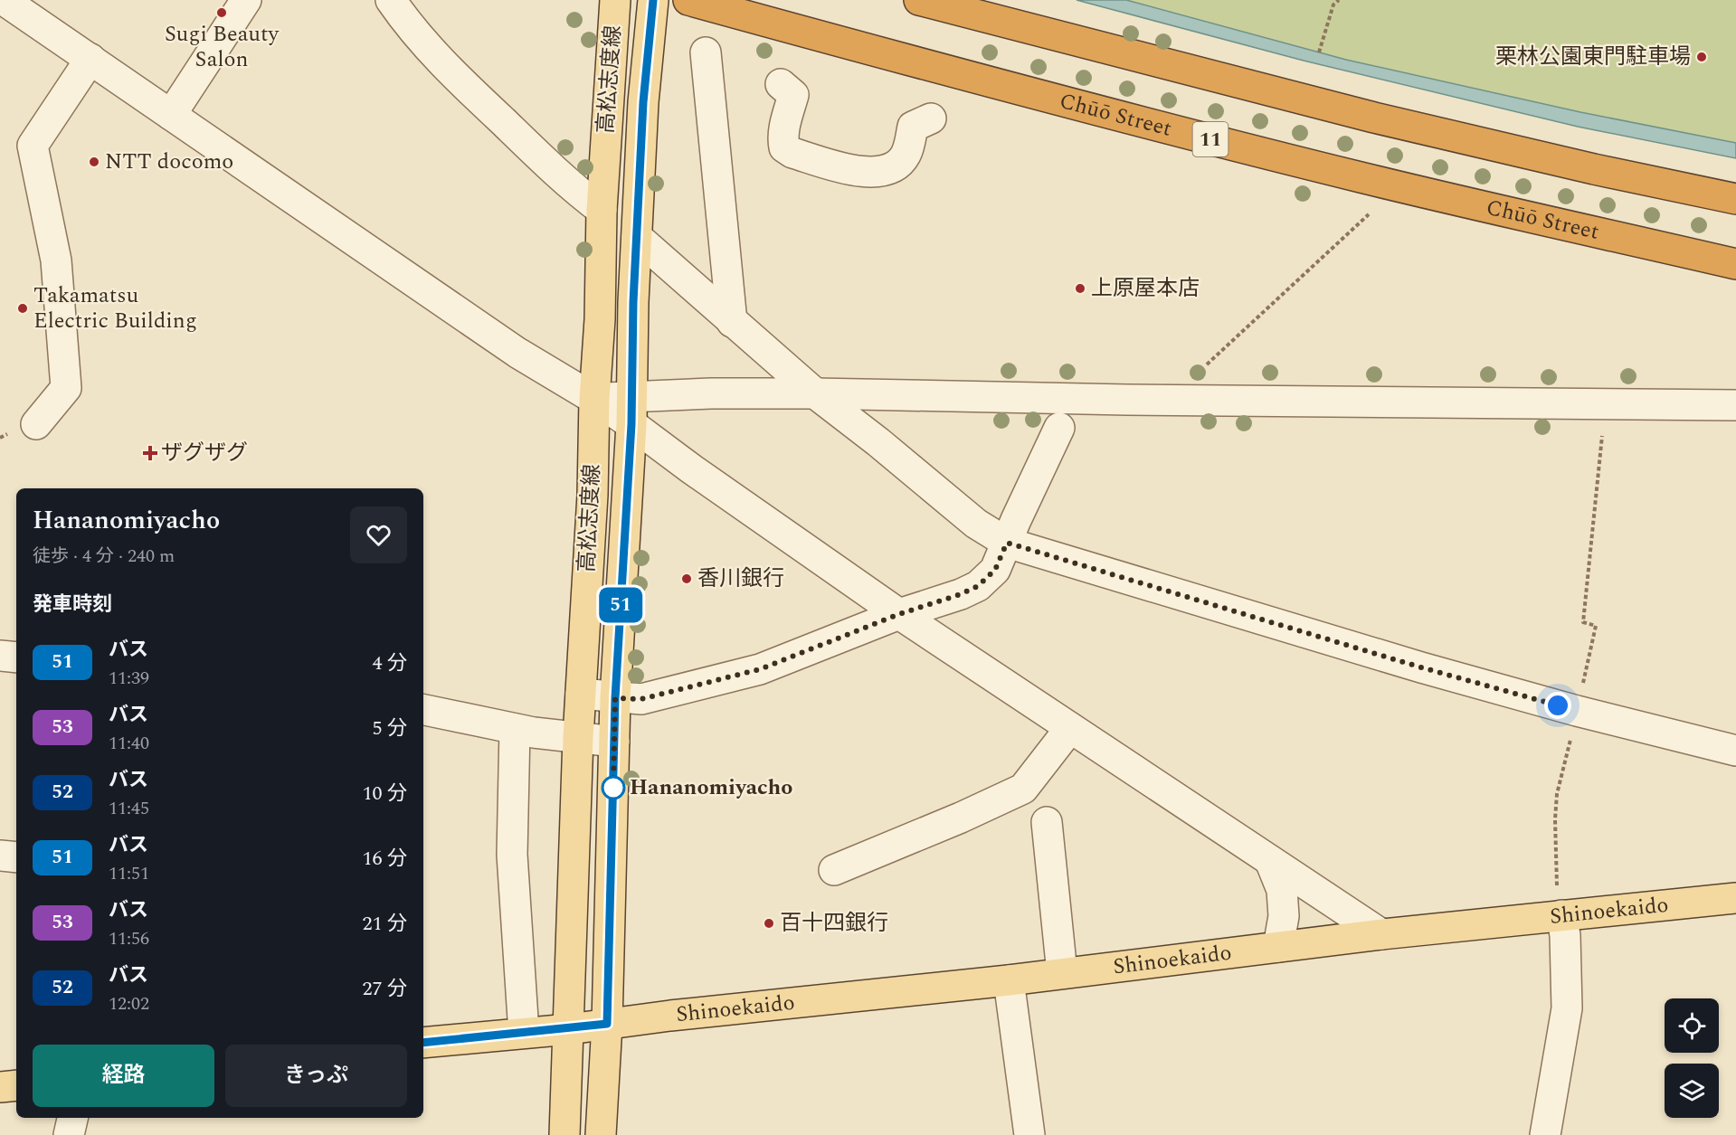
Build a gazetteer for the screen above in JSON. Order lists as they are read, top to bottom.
{
  "streets": {
    "highway": ["Chūō Street", "11"],
    "main road": ["高松志度線", "Shinoekaido"]
  },
  "crossings": [
    ["高松志度線", "Shinoekaido"]
  ],
  "places": {
    "other": [
      "Sugi Beauty Salon",
      "栗林公園東門駐車場",
      "NTT docomo",
      "上原屋本店",
      "Takamatsu Electric Building",
      "香川銀行",
      "Hananomiyacho",
      "百十四銀行"
    ],
    "health": ["ザグザグ"]
  },
  "lines": ["bus line 51"],
  "page": {
    "on_map": "51",
    "heading": [
      ["Hananomiyacho", "徒歩 · 4 分 · 240 m"],
      "発車時刻"
    ],
    "list": [
      {
        "mark": "51",
        "name": "バス",
        "note": "11:39",
        "value": "4 分"
      },
      {
        "mark": "53",
        "name": "バス",
        "note": "11:40",
        "value": "5 分"
      },
      {
        "mark": "52",
        "name": "バス",
        "note": "11:45",
        "value": "10 分"
      },
      {
        "mark": "51",
        "name": "バス",
        "note": "11:51",
        "value": "16 分"
      },
      {
        "mark": "53",
        "name": "バス",
        "note": "11:56",
        "value": "21 分"
      },
      {
        "mark": "52",
        "name": "バス",
        "note": "12:02",
        "value": "27 分"
      }
    ],
    "buttons": ["経路", "きっぷ"]
  }
}
